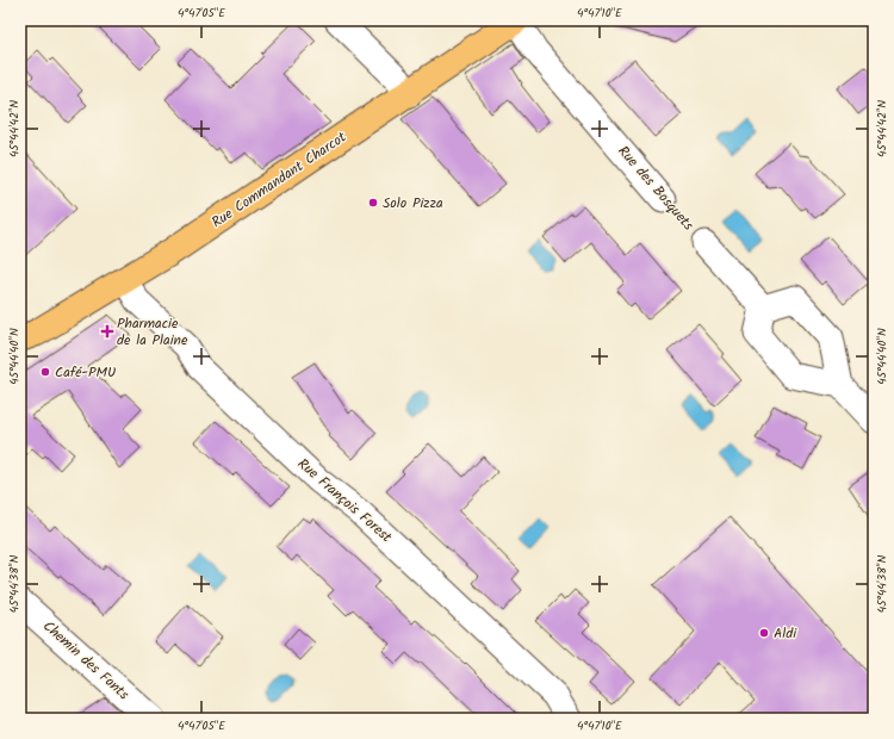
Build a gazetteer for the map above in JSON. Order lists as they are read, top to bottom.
{
  "streets": {
    "main road": ["Rue Commandant Charcot"],
    "street": ["Rue des Bosquets", "Rue François Forest", "Chemin des Fonts"]
  },
  "crossings": [
    ["Rue Commandant Charcot", "Rue des Bosquets"],
    ["Rue Commandant Charcot", "Rue François Forest"]
  ],
  "places": {
    "other": ["Solo Pizza", "Café-PMU", "Aldi"],
    "health": ["Pharmacie de la Plaine"]
  },
  "coordinates": [
    "4°47'05\"E",
    "4°47'10\"E",
    "45°44'42\"N",
    "45°44'40\"N",
    "45°44'38\"N"
  ]
}
